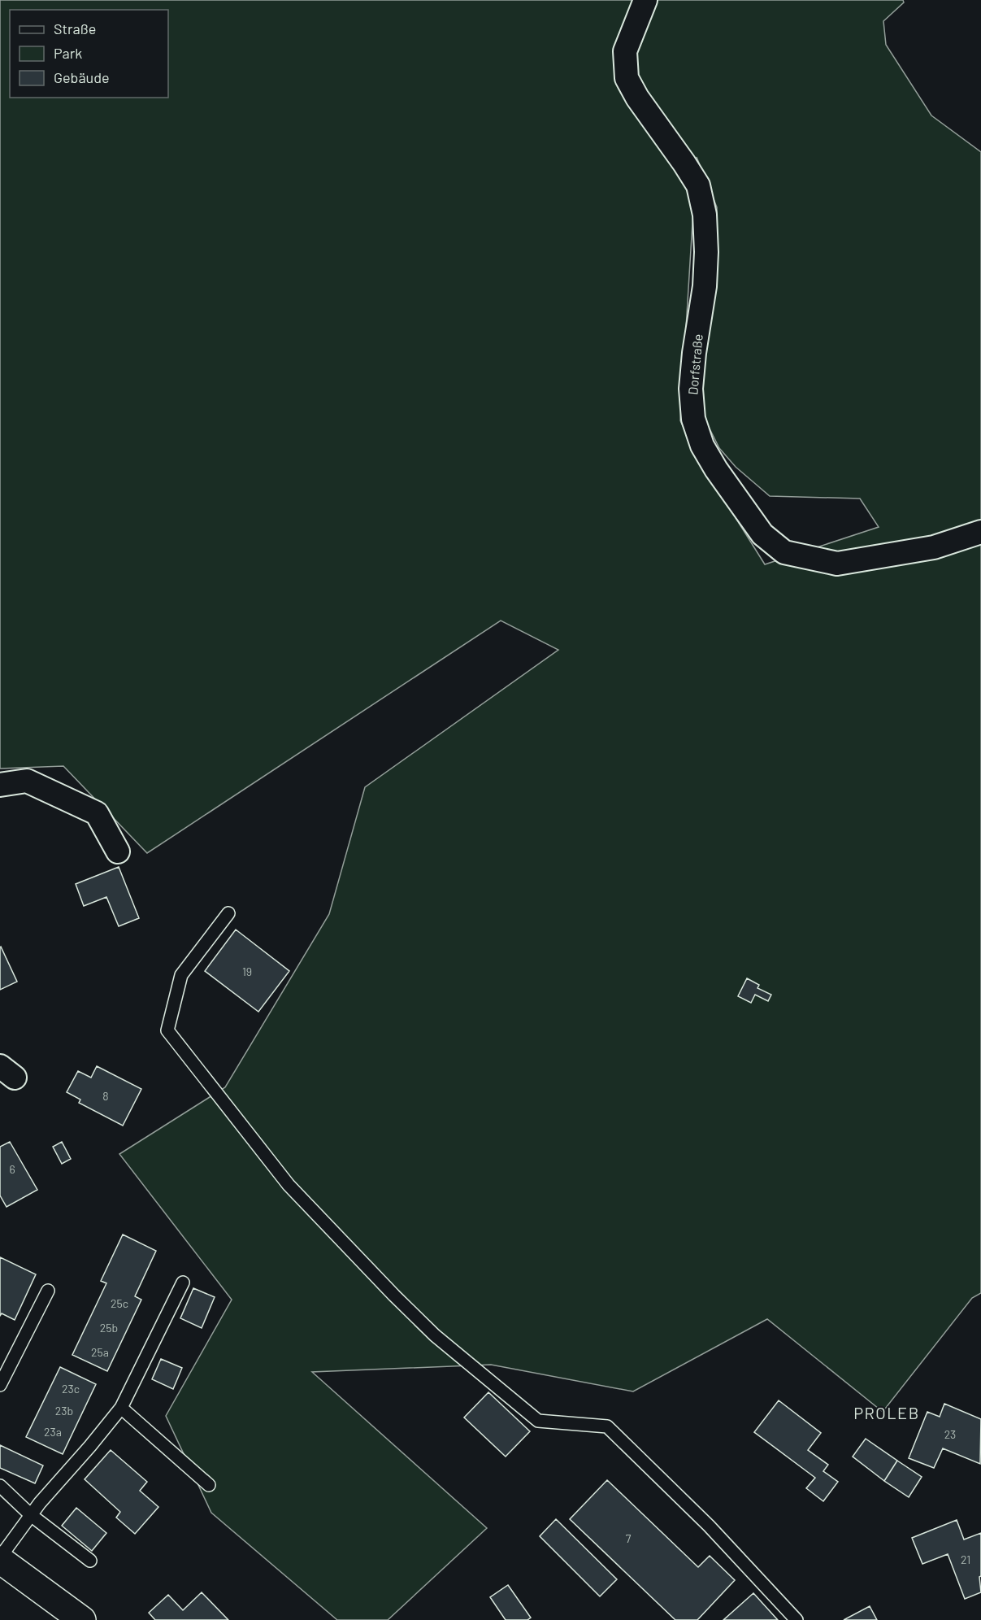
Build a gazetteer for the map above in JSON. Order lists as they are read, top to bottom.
{
  "streets": {
    "street": ["Dorfstraße"]
  },
  "districts": ["PROLEB"],
  "house_numbers": [
    "19",
    "8",
    "6",
    "25c",
    "25b",
    "25a",
    "23c",
    "23b",
    "23a",
    "23",
    "7",
    "21"
  ],
  "legend": ["Straße", "Park", "Gebäude"]
}
